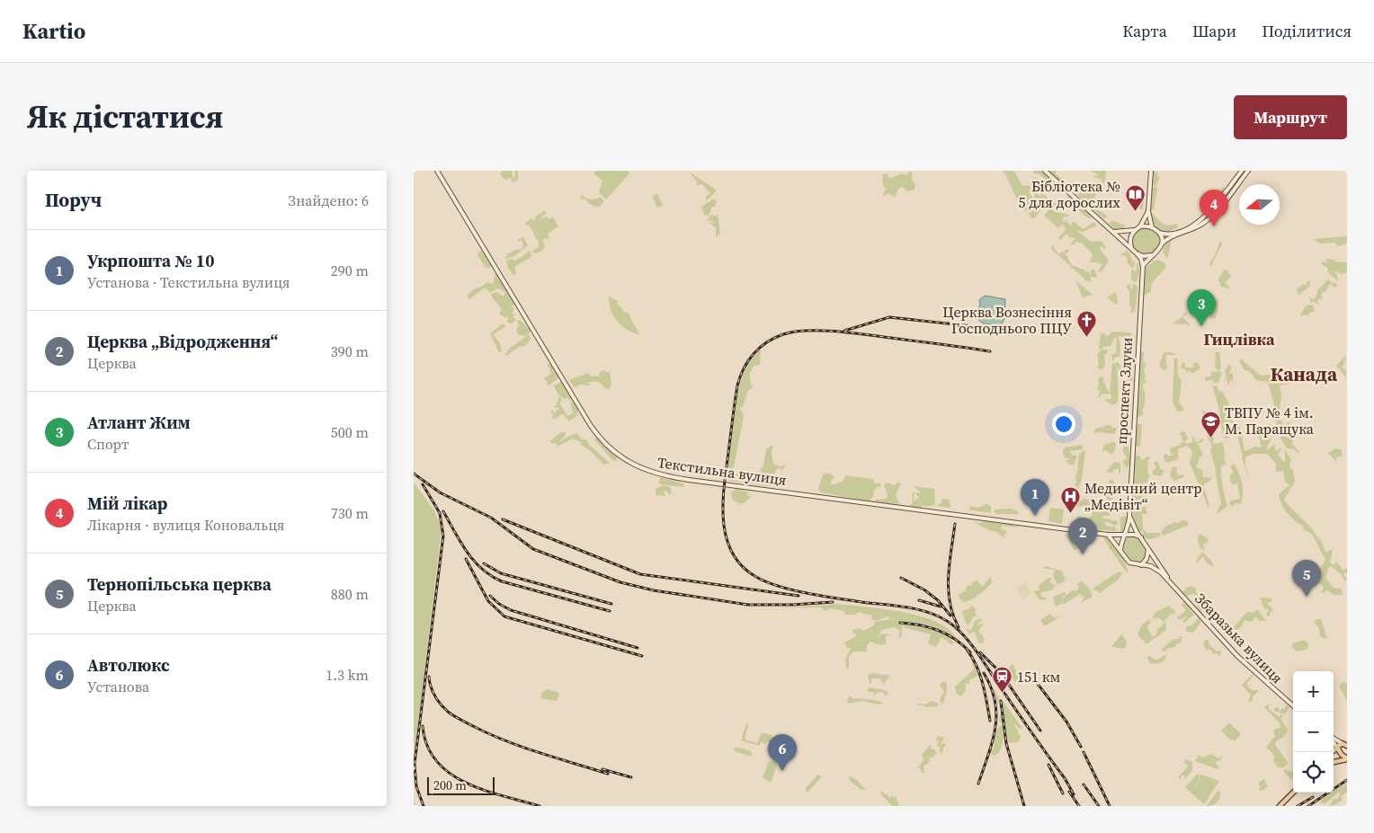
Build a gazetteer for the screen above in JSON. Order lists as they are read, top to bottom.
{
  "streets": {
    "main road": ["проспект Злуки", "Текстильна вулиця", "Збаразька вулиця"]
  },
  "crossings": [
    ["проспект Злуки", "Текстильна вулиця"],
    ["проспект Злуки", "Збаразька вулиця"],
    ["Текстильна вулиця", "Збаразька вулиця"]
  ],
  "districts": ["Гицлівка", "Канада"],
  "places": {
    "library": ["Бібліотека № 5 для дорослих"],
    "church": ["Церква Вознесіння Господнього ПЦУ"],
    "school or university": ["ТВПУ № 4 ім. М. Паращука"],
    "hospital": ["Медичний центр „Медівіт“"],
    "station": ["151 км"]
  },
  "scale_bar": "200 m",
  "north": "left",
  "page": {
    "header": "Kartio",
    "nav": ["Карта", "Шари", "Поділитися"],
    "title": "Як дістатися",
    "buttons": "Маршрут",
    "heading": ["Поруч", "Знайдено: 6"],
    "pins": [
      "4",
      "3",
      "1",
      "2",
      "5",
      "6"
    ],
    "list": [
      {
        "mark": "1",
        "name": "Укрпошта № 10",
        "note": "Установа · Текстильна вулиця",
        "value": "290 m"
      },
      {
        "mark": "2",
        "name": "Церква „Відродження“",
        "note": "Церква",
        "value": "390 m"
      },
      {
        "mark": "3",
        "name": "Атлант Жим",
        "note": "Спорт",
        "value": "500 m"
      },
      {
        "mark": "4",
        "name": "Мій лікар",
        "note": "Лікарня · вулиця Коновальця",
        "value": "730 m"
      },
      {
        "mark": "5",
        "name": "Тернопільська церква",
        "note": "Церква",
        "value": "880 m"
      },
      {
        "mark": "6",
        "name": "Автолюкс",
        "note": "Установа",
        "value": "1.3 km"
      }
    ],
    "map_buttons": ["+", "−"],
    "scale": "200 m"
  }
}
